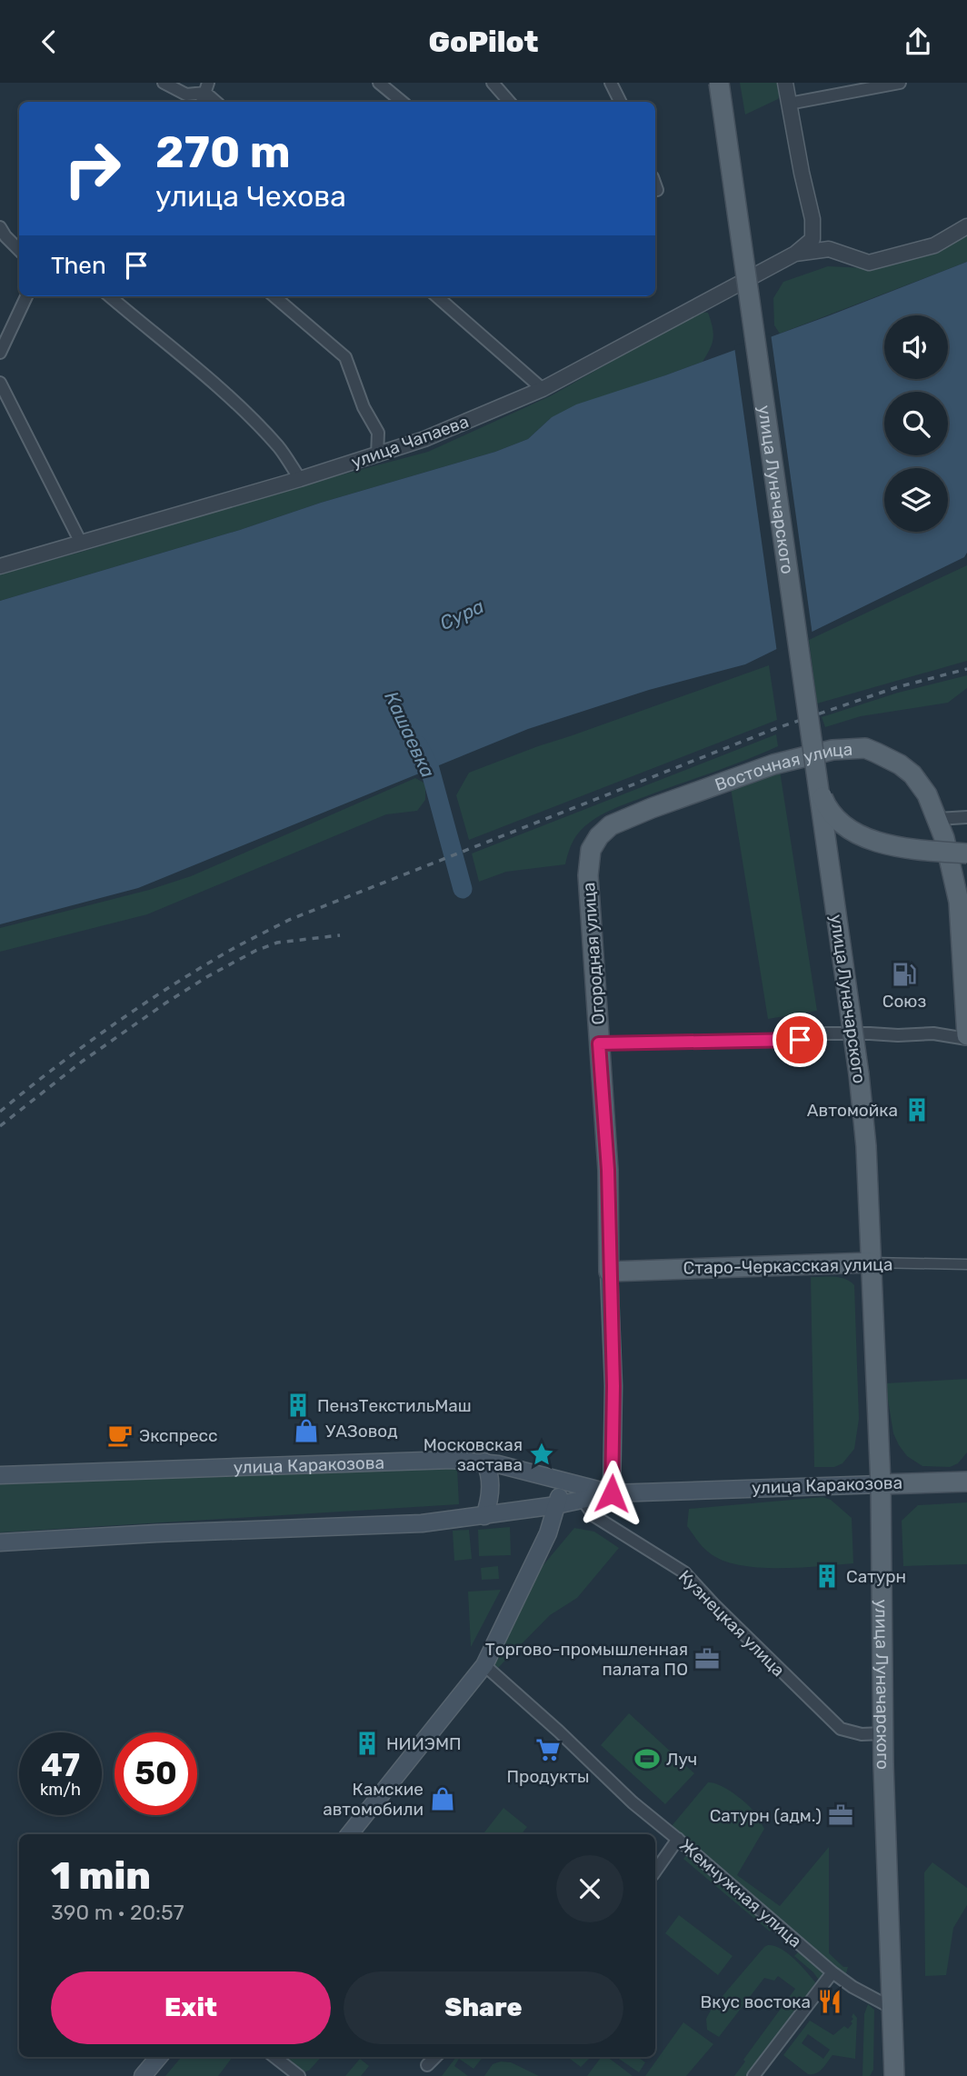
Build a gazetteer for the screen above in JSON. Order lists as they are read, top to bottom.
{
  "streets": {
    "main road": [
      "улица Луначарского",
      "Восточная улица",
      "Огородная улица",
      "Старо-Черкасская улица",
      "улица Каракозова"
    ],
    "street": ["улица Чапаева", "Кузнецкая улица", "Жемчужная улица"]
  },
  "crossings": [
    ["улица Луначарского", "Старо-Черкасская улица"],
    ["улица Луначарского", "улица Каракозова"],
    ["улица Луначарского", "Кузнецкая улица"],
    ["улица Луначарского", "Жемчужная улица"],
    ["Восточная улица", "Огородная улица"],
    ["Огородная улица", "Старо-Черкасская улица"],
    ["Огородная улица", "улица Каракозова"],
    ["улица Каракозова", "Кузнецкая улица"]
  ],
  "water": ["Сура", "Кашаевка"],
  "places": {
    "fuel station": ["Союз"],
    "building": [
      "Автомойка",
      "ПензТекстильМаш",
      "Сатурн",
      "НИИЭМП"
    ],
    "shop": ["УАЗовод", "Камские автомобили"],
    "cafe": ["Экспресс"],
    "place": ["Московская застава"],
    "office": ["Торгово-промышленная палата ПО", "Сатурн (адм.)"],
    "supermarket": ["Продукты"],
    "sports": ["Луч"],
    "restaurant": ["Вкус востока"]
  },
  "page": {
    "header": "GoPilot",
    "turn": ["270 m", "улица Чехова"],
    "then": "Then",
    "speed": "47 km/h",
    "limit": "50",
    "heading": ["1 min", "390 m · 20:57"],
    "buttons": ["Exit", "Share"]
  }
}
